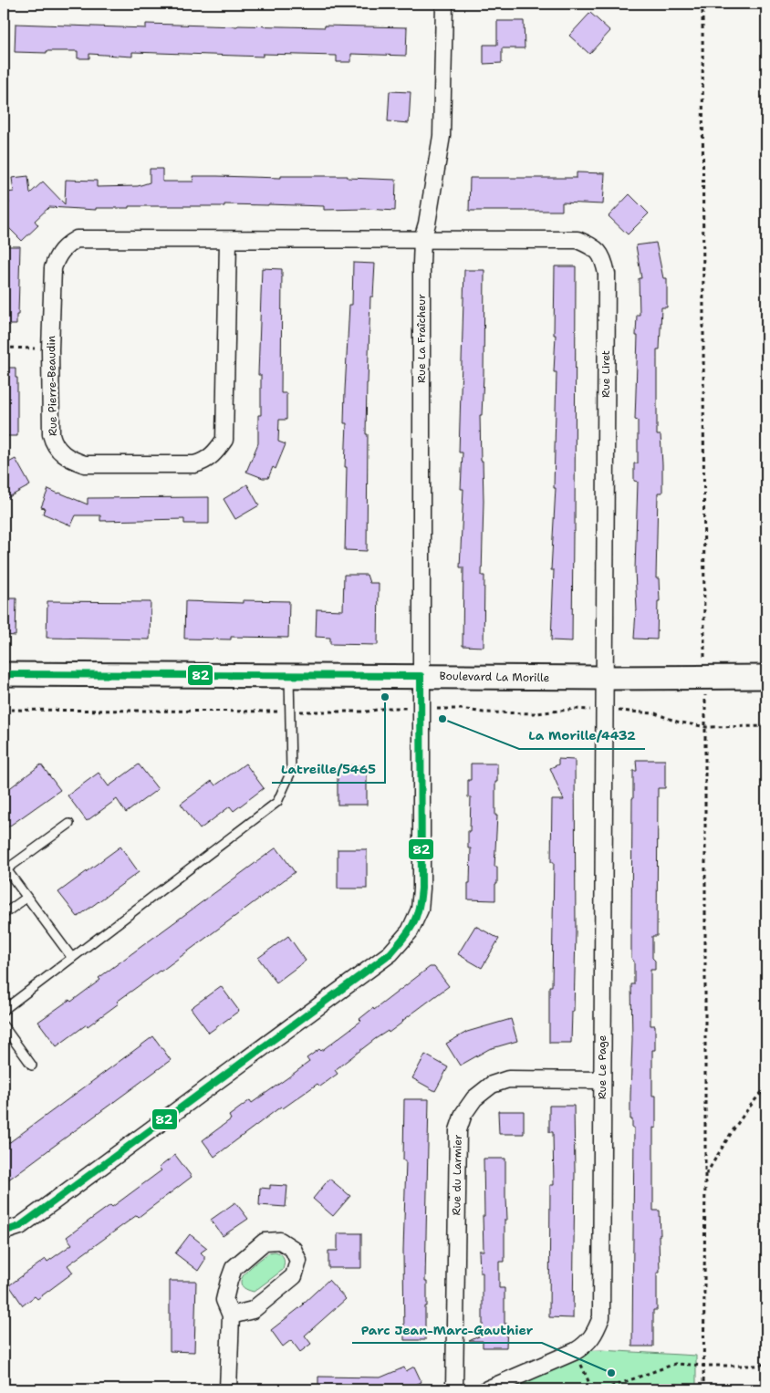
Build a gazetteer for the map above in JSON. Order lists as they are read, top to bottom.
{
  "streets": {
    "street": [
      "Rue La Fraîcheur",
      "Rue Liret",
      "Rue Pierre-Beaudin",
      "Boulevard La Morille",
      "Rue Le Page",
      "Rue du Larmier"
    ]
  },
  "crossings": [
    ["Rue La Fraîcheur", "Rue Liret"],
    ["Rue La Fraîcheur", "Rue Pierre-Beaudin"],
    ["Rue La Fraîcheur", "Boulevard La Morille"],
    ["Rue Liret", "Rue Pierre-Beaudin"],
    ["Rue Liret", "Boulevard La Morille"],
    ["Rue Liret", "Rue Le Page"],
    ["Boulevard La Morille", "Rue Le Page"],
    ["Rue Le Page", "Rue du Larmier"]
  ],
  "places": ["Latreille/5465", "La Morille/4432", "Parc Jean-Marc-Gauthier"],
  "lines": ["transit line 82"]
}
